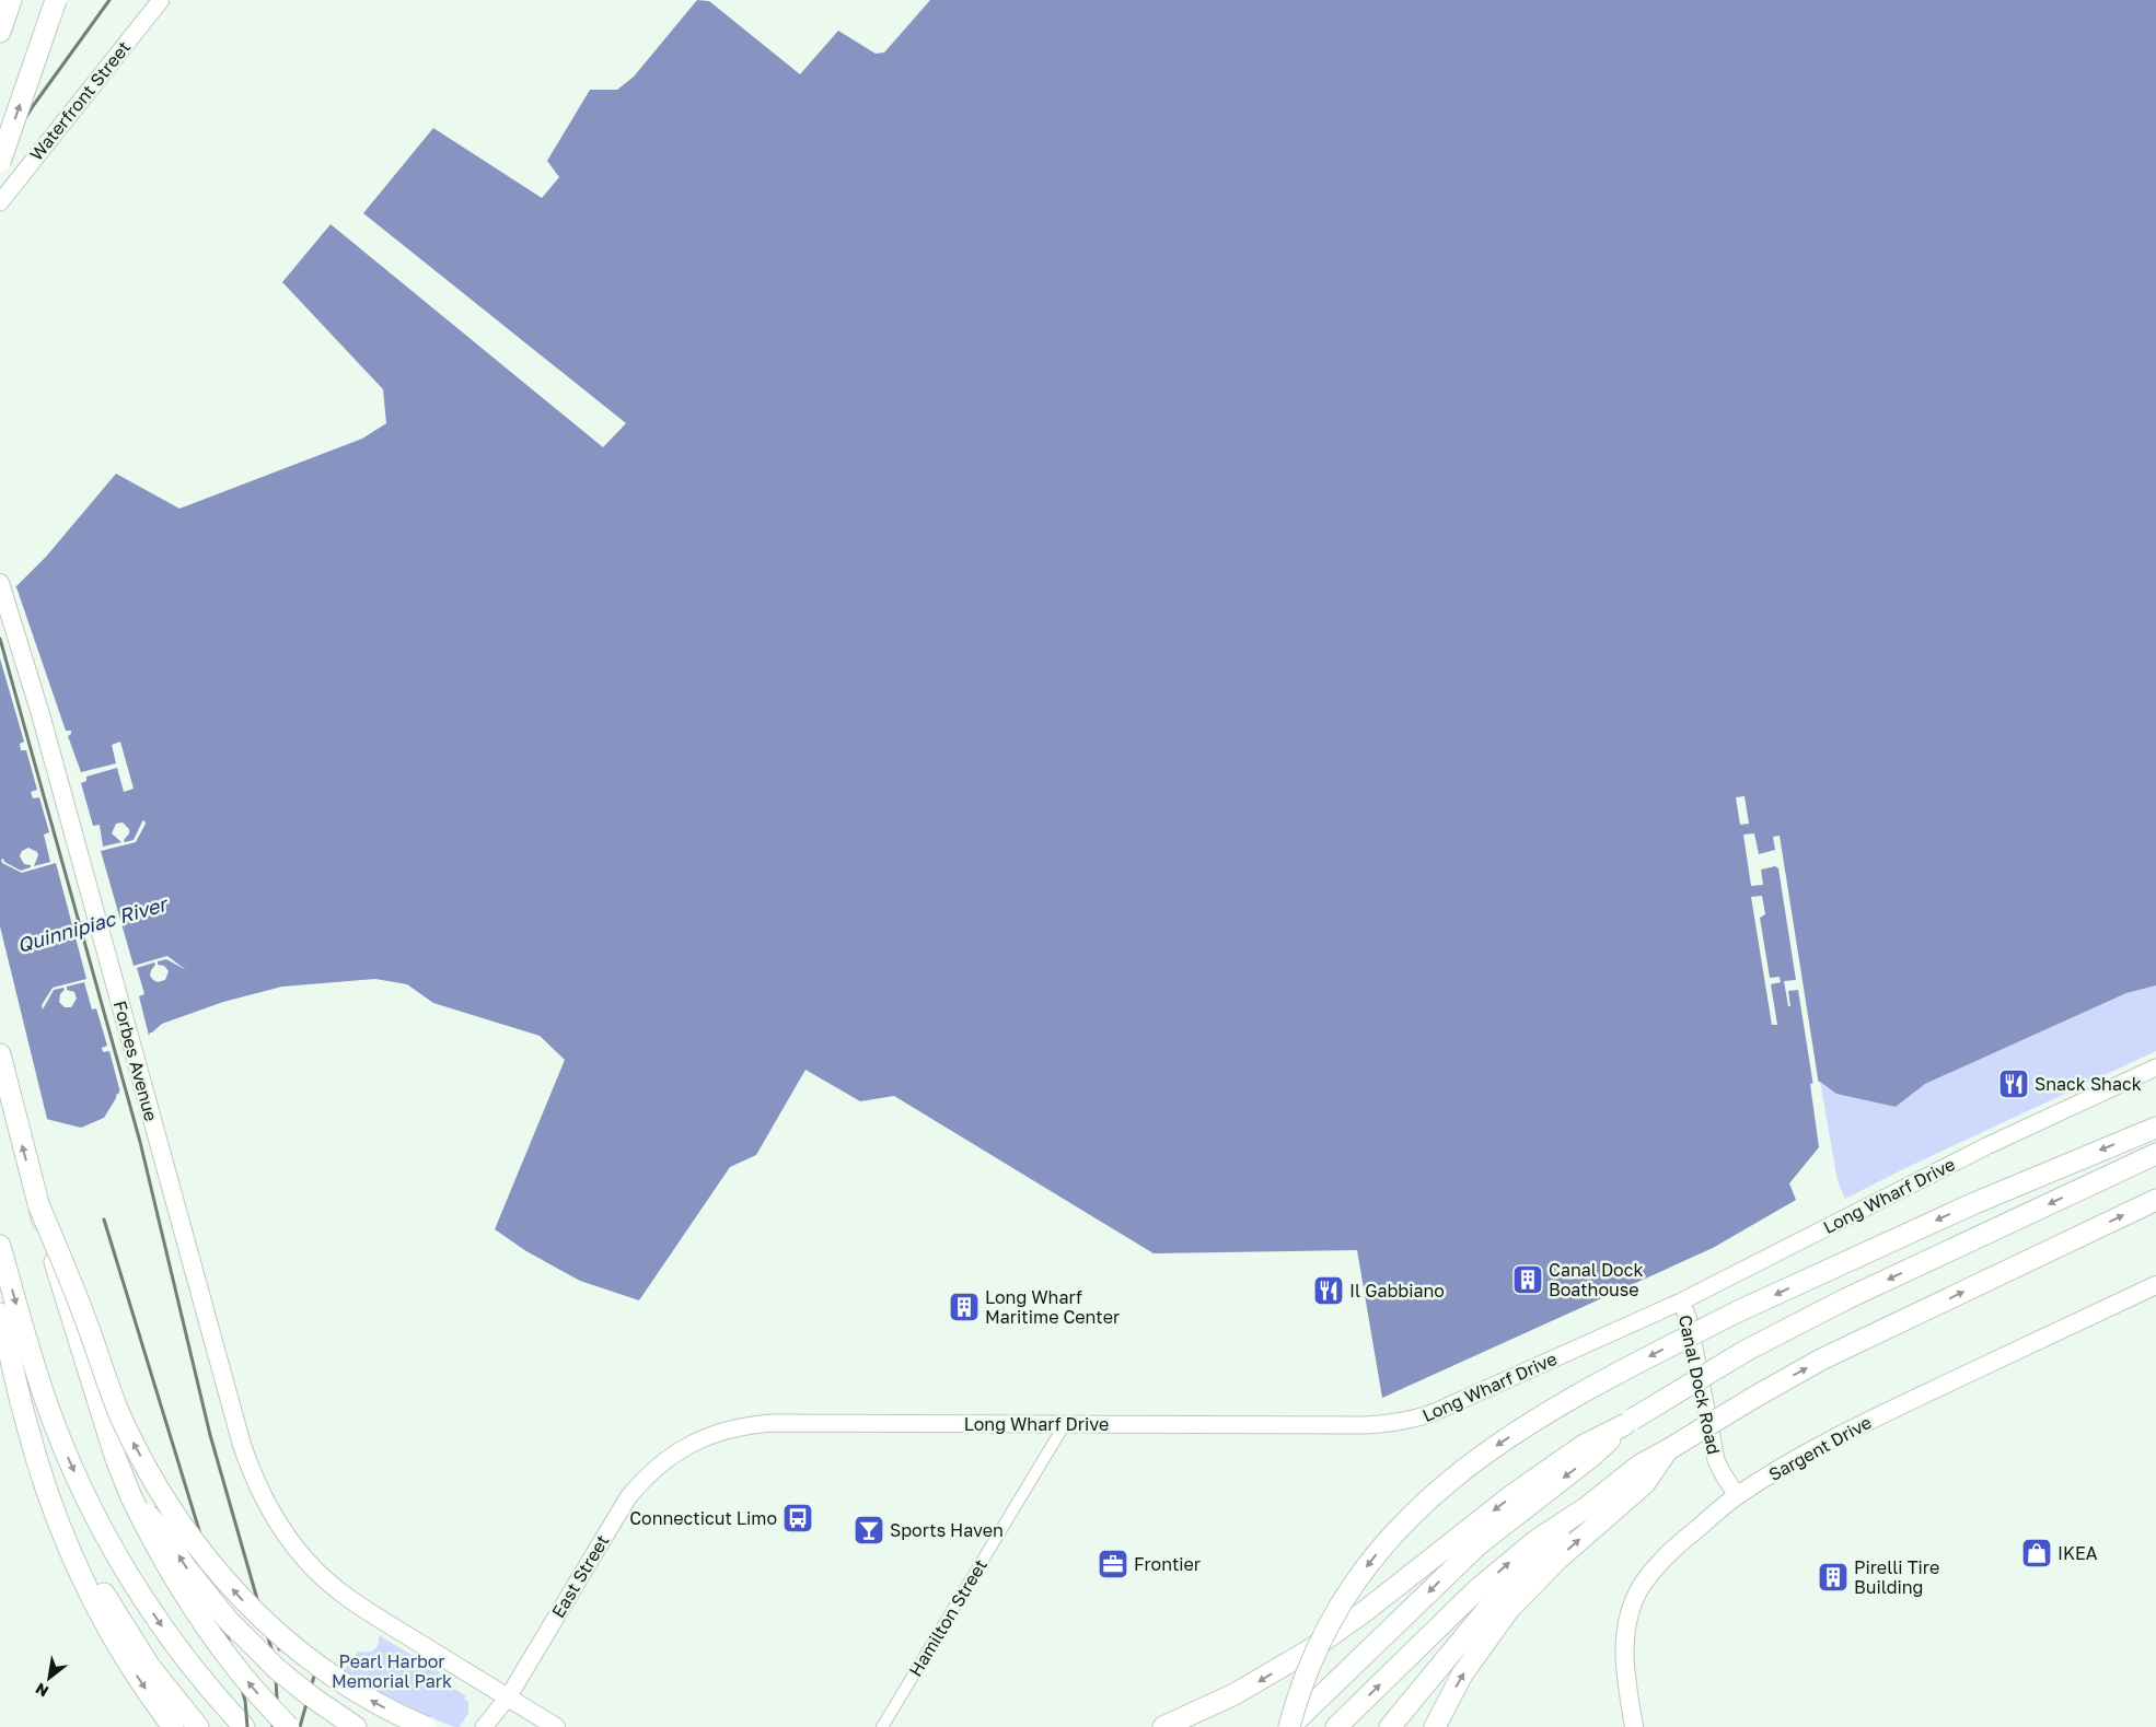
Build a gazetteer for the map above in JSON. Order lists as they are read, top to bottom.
{
  "streets": {
    "main road": [
      "Waterfront Street",
      "Forbes Avenue",
      "Long Wharf Drive",
      "Canal Dock Road",
      "Sargent Drive",
      "East Street"
    ],
    "street": ["Hamilton Street"]
  },
  "crossings": [
    ["Forbes Avenue", "East Street"],
    ["Long Wharf Drive", "Canal Dock Road"],
    ["Long Wharf Drive", "East Street"],
    ["Long Wharf Drive", "Hamilton Street"],
    ["Canal Dock Road", "Sargent Drive"]
  ],
  "water": ["Quinnipiac River"],
  "parks": ["Pearl Harbor Memorial Park"],
  "places": {
    "restaurant": ["Snack Shack", "Il Gabbiano"],
    "building": ["Canal Dock Boathouse", "Long Wharf Maritime Center", "Pirelli Tire Building"],
    "bus stop": ["Connecticut Limo"],
    "bar": ["Sports Haven"],
    "shop": ["IKEA"],
    "office": ["Frontier"]
  },
  "north": "bottom left"
}
